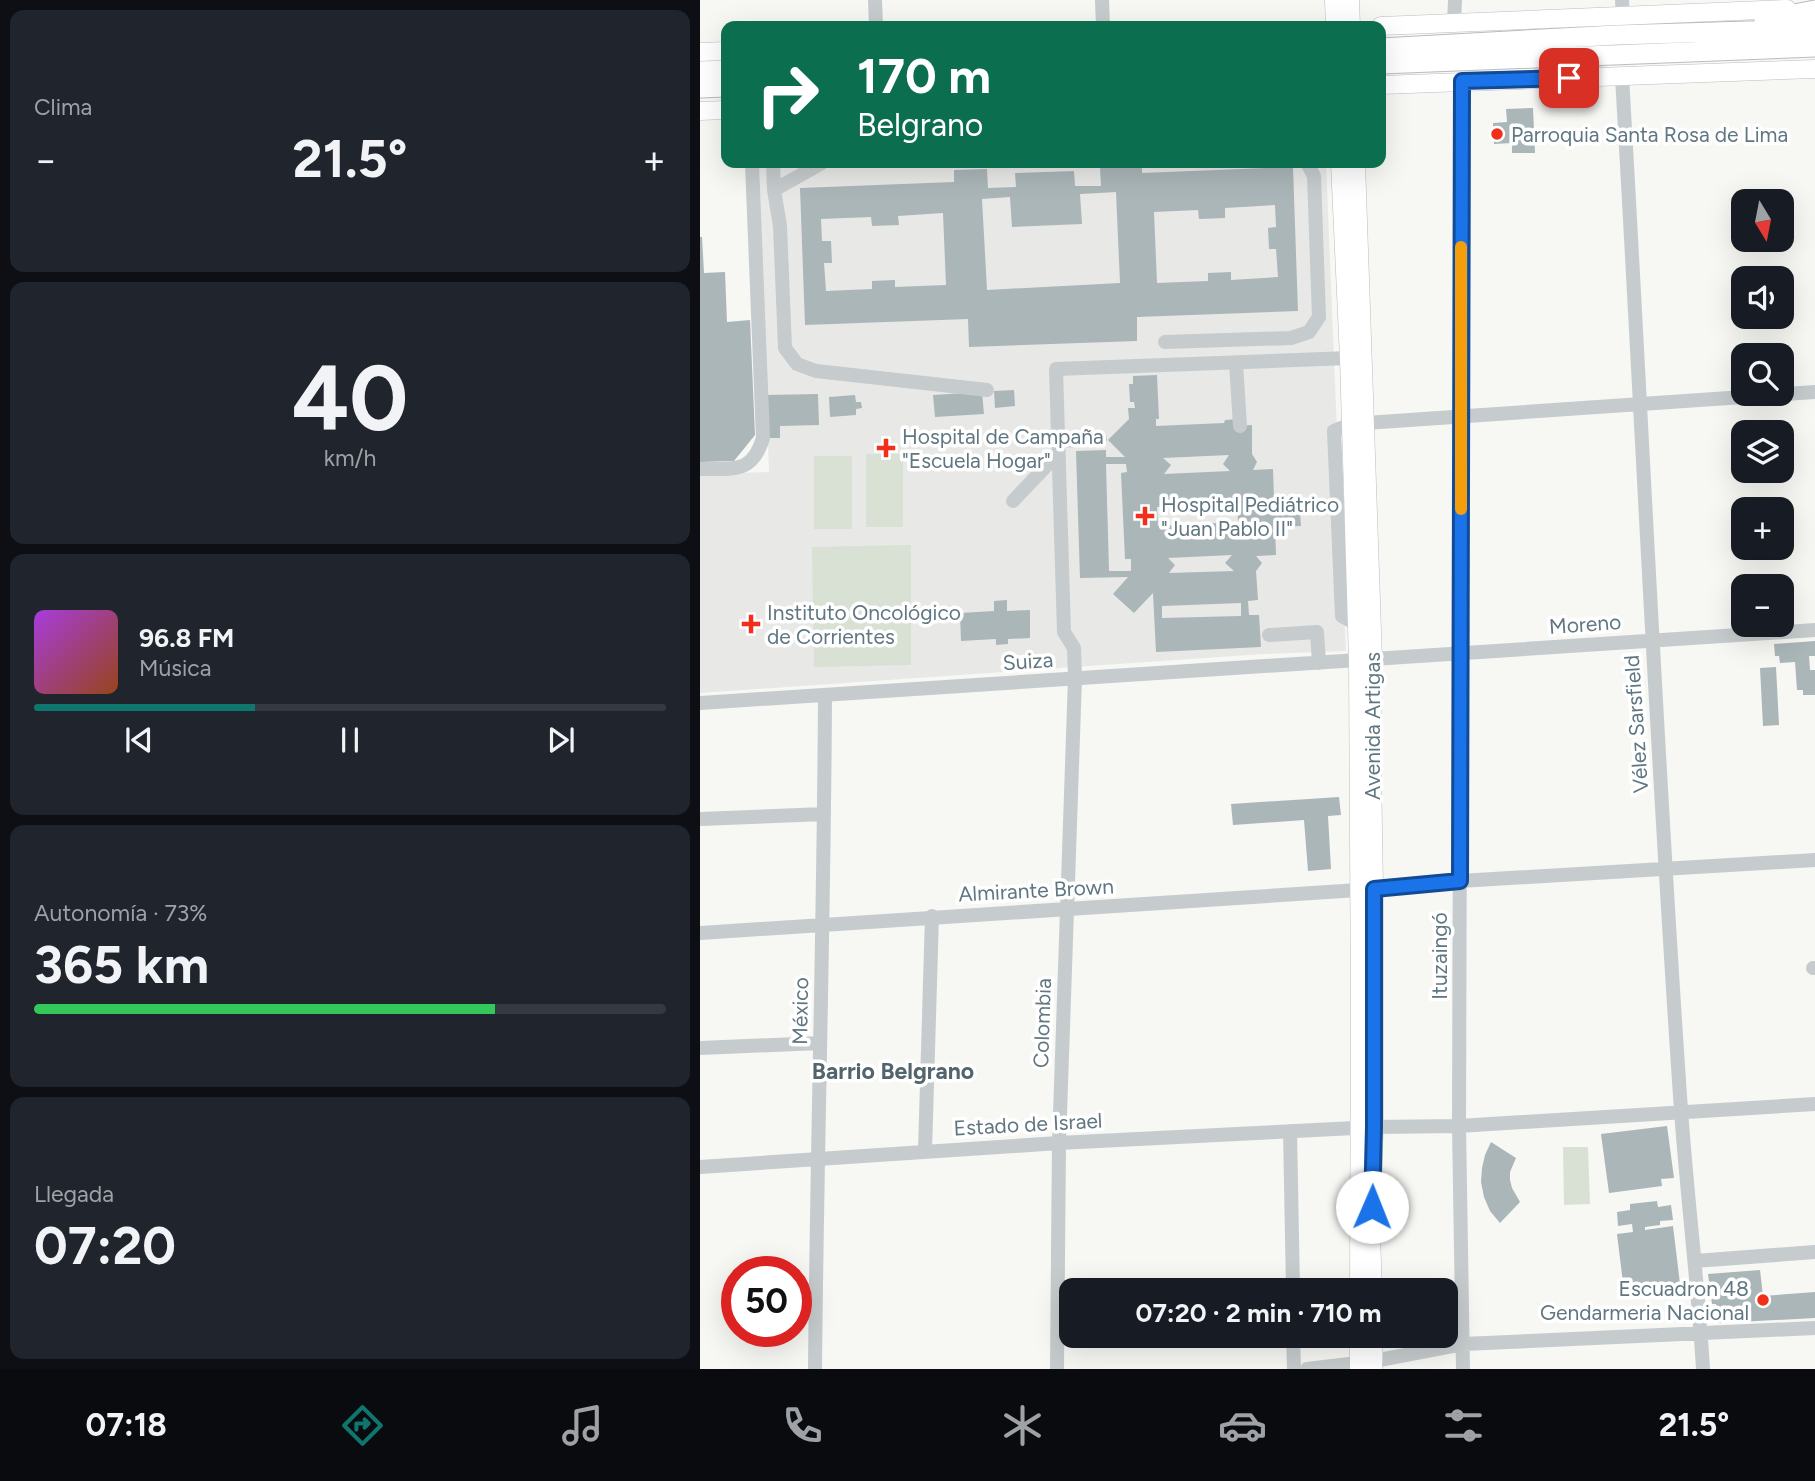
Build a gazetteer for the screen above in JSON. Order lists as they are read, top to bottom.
{
  "streets": {
    "main road": ["Avenida Artigas"],
    "street": [
      "Moreno",
      "Suiza",
      "Vélez Sarsfield",
      "Almirante Brown",
      "Ituzaingó",
      "México",
      "Colombia",
      "Estado de Israel"
    ]
  },
  "crossings": [
    ["Moreno", "Suiza"],
    ["Moreno", "Vélez Sarsfield"],
    ["Moreno", "Avenida Artigas"],
    ["Moreno", "Ituzaingó"],
    ["Suiza", "Avenida Artigas"],
    ["Suiza", "México"],
    ["Suiza", "Colombia"],
    ["Vélez Sarsfield", "Almirante Brown"],
    ["Vélez Sarsfield", "Estado de Israel"],
    ["Avenida Artigas", "Almirante Brown"],
    ["Avenida Artigas", "Estado de Israel"],
    ["Almirante Brown", "Ituzaingó"],
    ["Almirante Brown", "México"],
    ["Almirante Brown", "Colombia"],
    ["Ituzaingó", "Estado de Israel"],
    ["México", "Estado de Israel"],
    ["Colombia", "Estado de Israel"]
  ],
  "districts": ["Barrio Belgrano"],
  "places": {
    "other": ["Parroquia Santa Rosa de Lima", "Escuadron 48 Gendarmeria Nacional"],
    "health": ["Hospital de Campaña \"Escuela Hogar\"", "Hospital Pediátrico \"Juan Pablo II\"", "Instituto Oncológico de Corrientes"]
  },
  "north": "bottom",
  "page": {
    "tile": [
      "Clima",
      ["40", "km/h"],
      ["Autonomía · 73%", "365 km"],
      ["Llegada", "07:20"]
    ],
    "turn": ["170 m", "Belgrano"],
    "heat": ["−", "21.5°", "+"],
    "map_buttons": ["+", "−"],
    "song": ["96.8 FM", "Música"],
    "limit": "50",
    "trip": "07:20 · 2 min · 710 m",
    "tabs": ["07:18", "21.5°"]
  }
}
